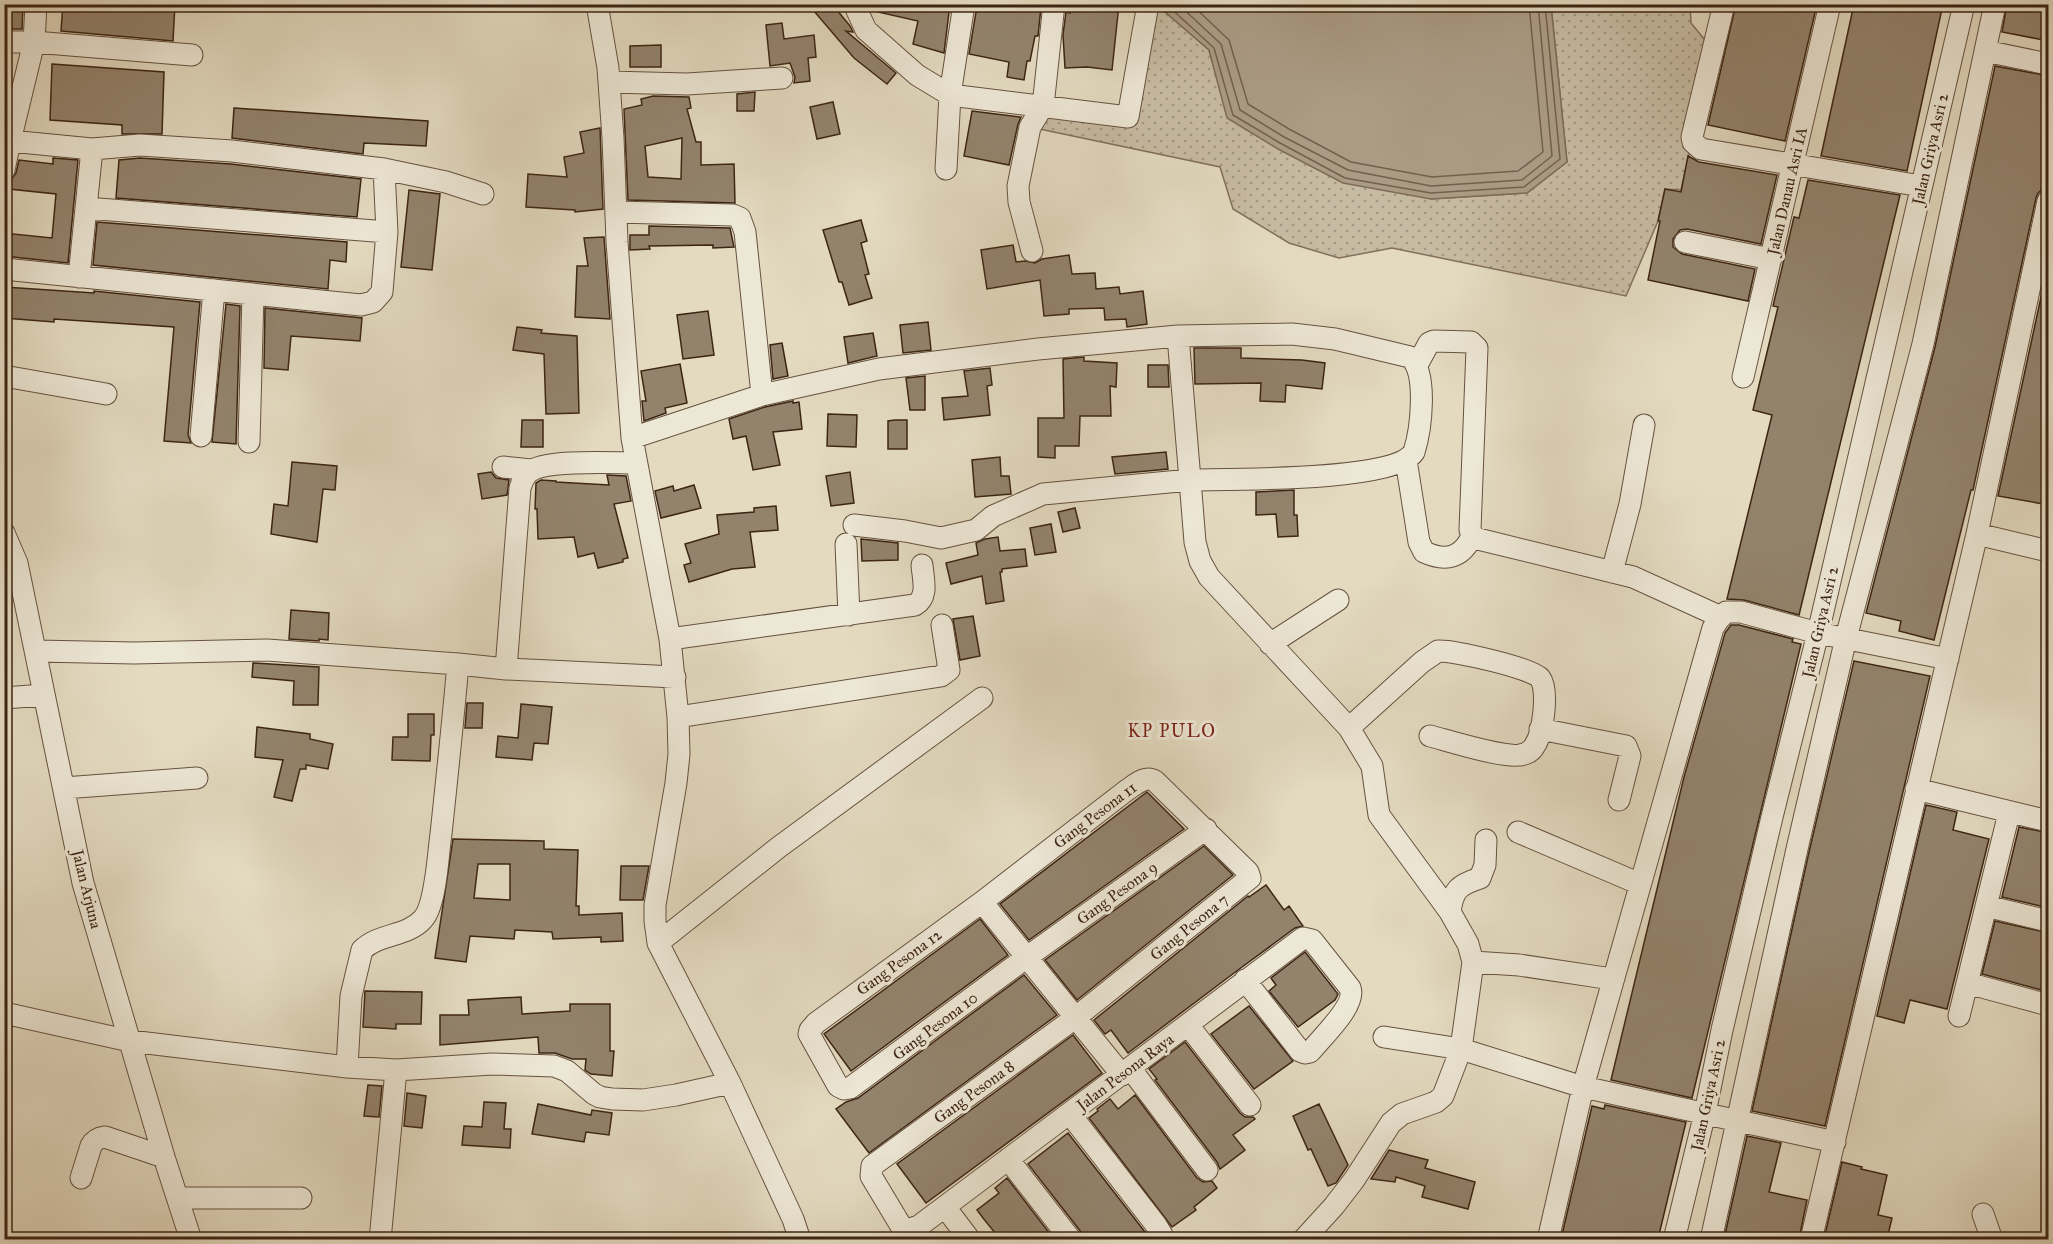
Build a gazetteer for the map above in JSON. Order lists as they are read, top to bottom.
{
  "streets": {
    "street": [
      "Jalan Griya Asri 2",
      "Jalan Danau Asri IA",
      "Gang Pesona 11",
      "Jalan Arjuna",
      "Gang Pesona 9",
      "Gang Pesona 7",
      "Gang Pesona 12",
      "Gang Pesona 10",
      "Jalan Pesona Raya",
      "Gang Pesona 8"
    ]
  },
  "crossings": [
    ["Gang Pesona 11", "Gang Pesona 9"],
    ["Gang Pesona 11", "Gang Pesona 7"],
    ["Gang Pesona 11", "Gang Pesona 12"],
    ["Gang Pesona 9", "Gang Pesona 7"],
    ["Gang Pesona 9", "Gang Pesona 10"],
    ["Gang Pesona 7", "Gang Pesona 8"],
    ["Gang Pesona 12", "Gang Pesona 10"],
    ["Jalan Pesona Raya", "Gang Pesona 8"]
  ],
  "districts": ["KP PULO"]
}
